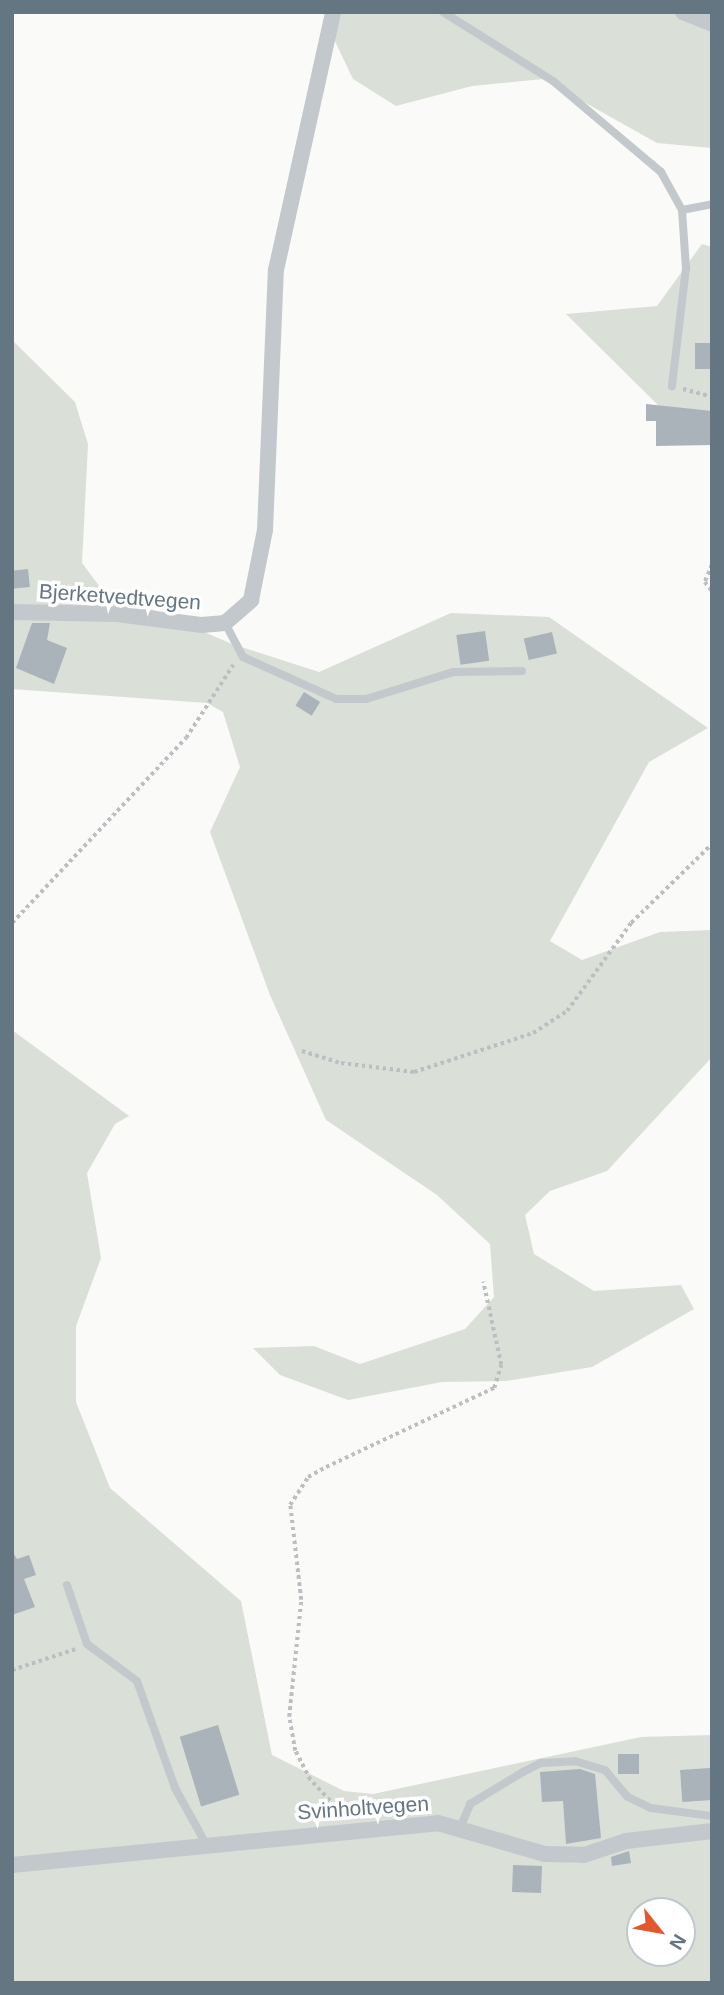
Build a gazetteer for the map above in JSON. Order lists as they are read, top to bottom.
{
  "streets": {
    "street": ["Bjerketvedtvegen", "Svinholtvegen"]
  },
  "north": "bottom right"
}
